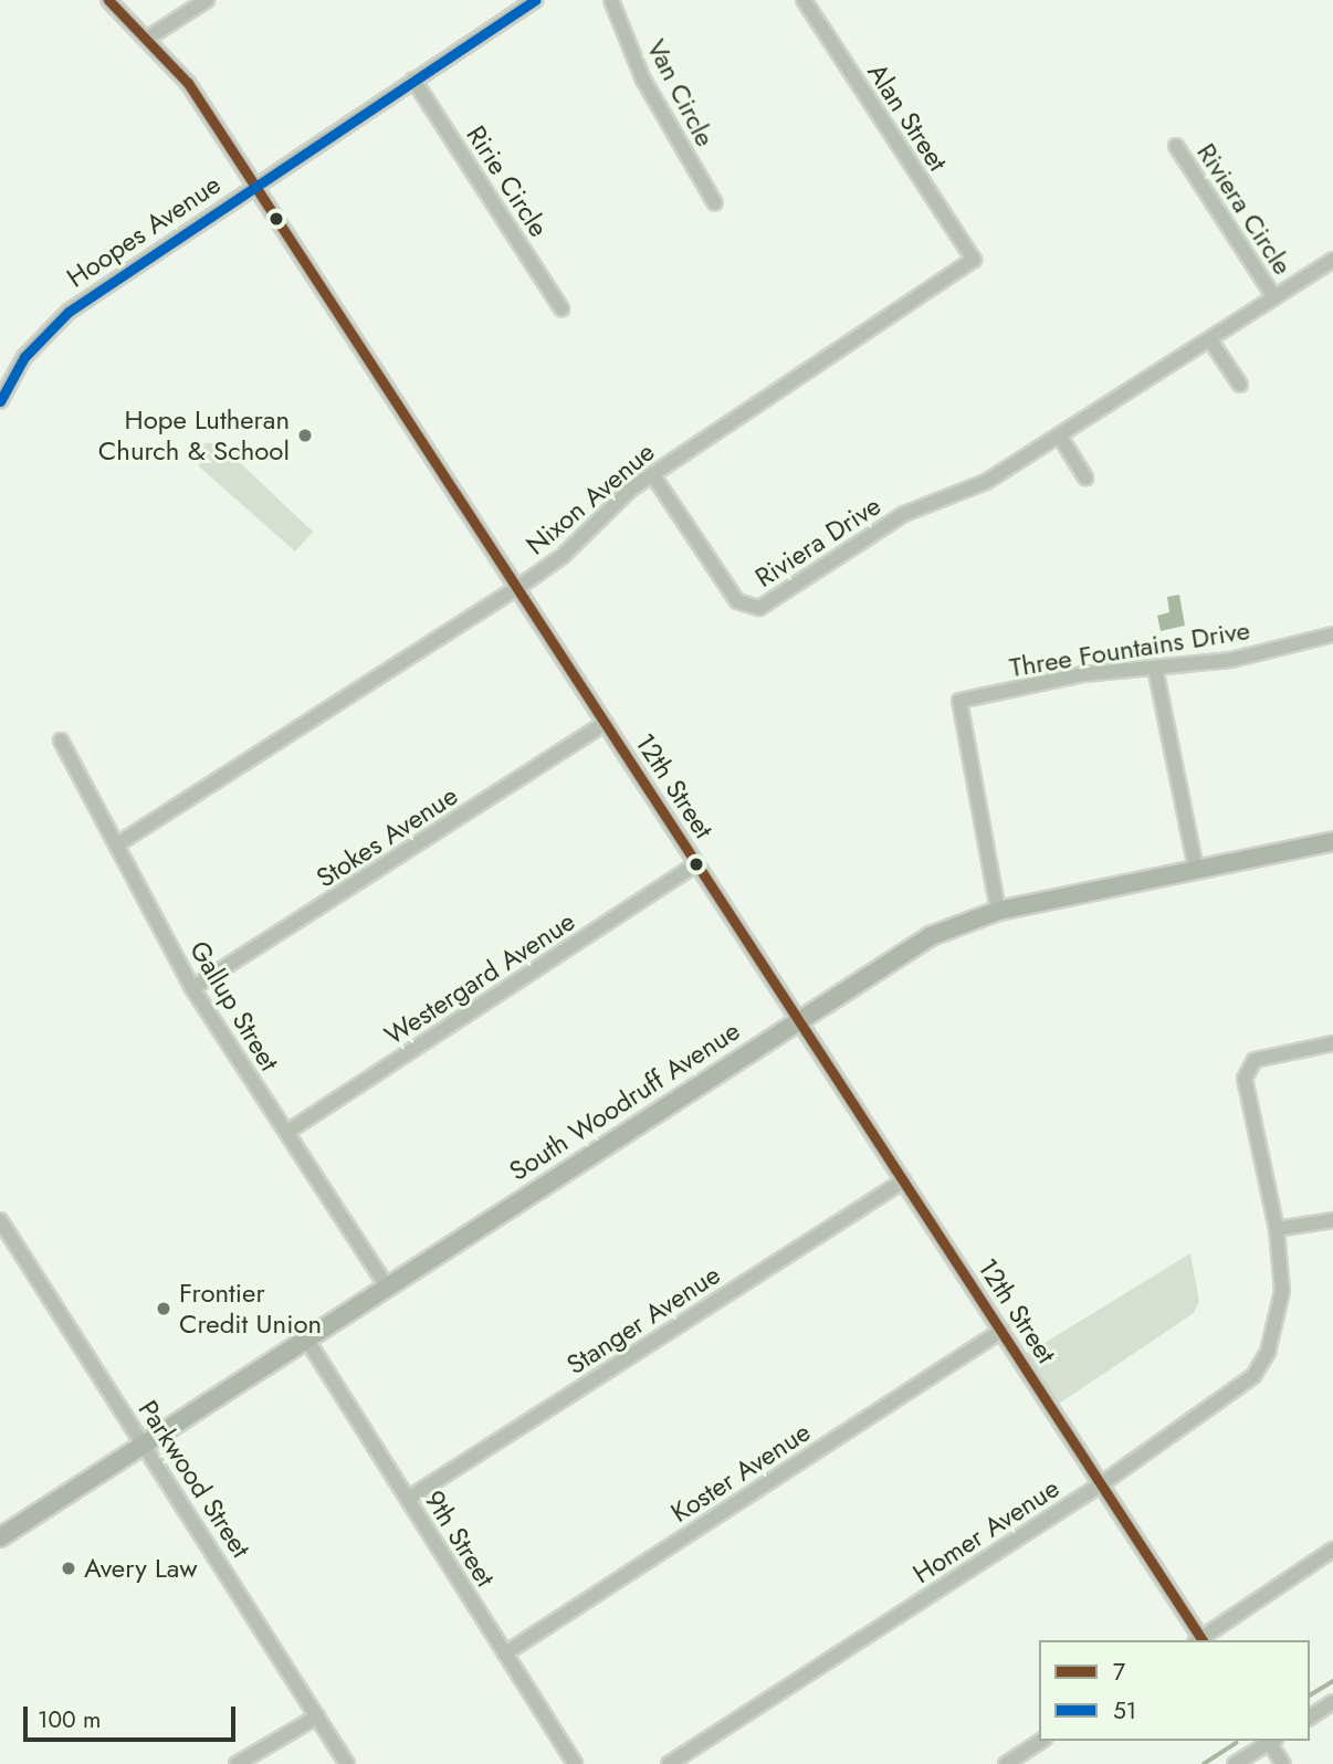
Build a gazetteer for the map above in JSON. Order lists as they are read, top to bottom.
{
  "streets": {
    "main road": ["South Woodruff Avenue"],
    "street": [
      "Van Circle",
      "Alan Street",
      "Ririe Circle",
      "Riviera Circle",
      "Hoopes Avenue",
      "Nixon Avenue",
      "Riviera Drive",
      "Three Fountains Drive",
      "12th Street",
      "Stokes Avenue",
      "Westergard Avenue",
      "Gallup Street",
      "Stanger Avenue",
      "Koster Avenue",
      "Parkwood Street",
      "Homer Avenue",
      "9th Street"
    ]
  },
  "crossings": [
    ["Alan Street", "Nixon Avenue"],
    ["Ririe Circle", "Hoopes Avenue"],
    ["Riviera Circle", "Riviera Drive"],
    ["Hoopes Avenue", "12th Street"],
    ["Nixon Avenue", "Riviera Drive"],
    ["Nixon Avenue", "12th Street"],
    ["Nixon Avenue", "Gallup Street"],
    ["Three Fountains Drive", "South Woodruff Avenue"],
    ["12th Street", "Stokes Avenue"],
    ["12th Street", "Westergard Avenue"],
    ["12th Street", "South Woodruff Avenue"],
    ["12th Street", "Stanger Avenue"],
    ["12th Street", "Koster Avenue"],
    ["12th Street", "Homer Avenue"],
    ["Stokes Avenue", "Gallup Street"],
    ["Westergard Avenue", "Gallup Street"],
    ["Gallup Street", "South Woodruff Avenue"],
    ["South Woodruff Avenue", "Parkwood Street"],
    ["South Woodruff Avenue", "9th Street"],
    ["Stanger Avenue", "9th Street"],
    ["Koster Avenue", "9th Street"]
  ],
  "places": ["Hope Lutheran Church & School", "Frontier Credit Union", "Avery Law"],
  "lines": ["transit line 7", "transit line 51"],
  "legend": ["7", "51"],
  "scale_bar": "100 m"
}
